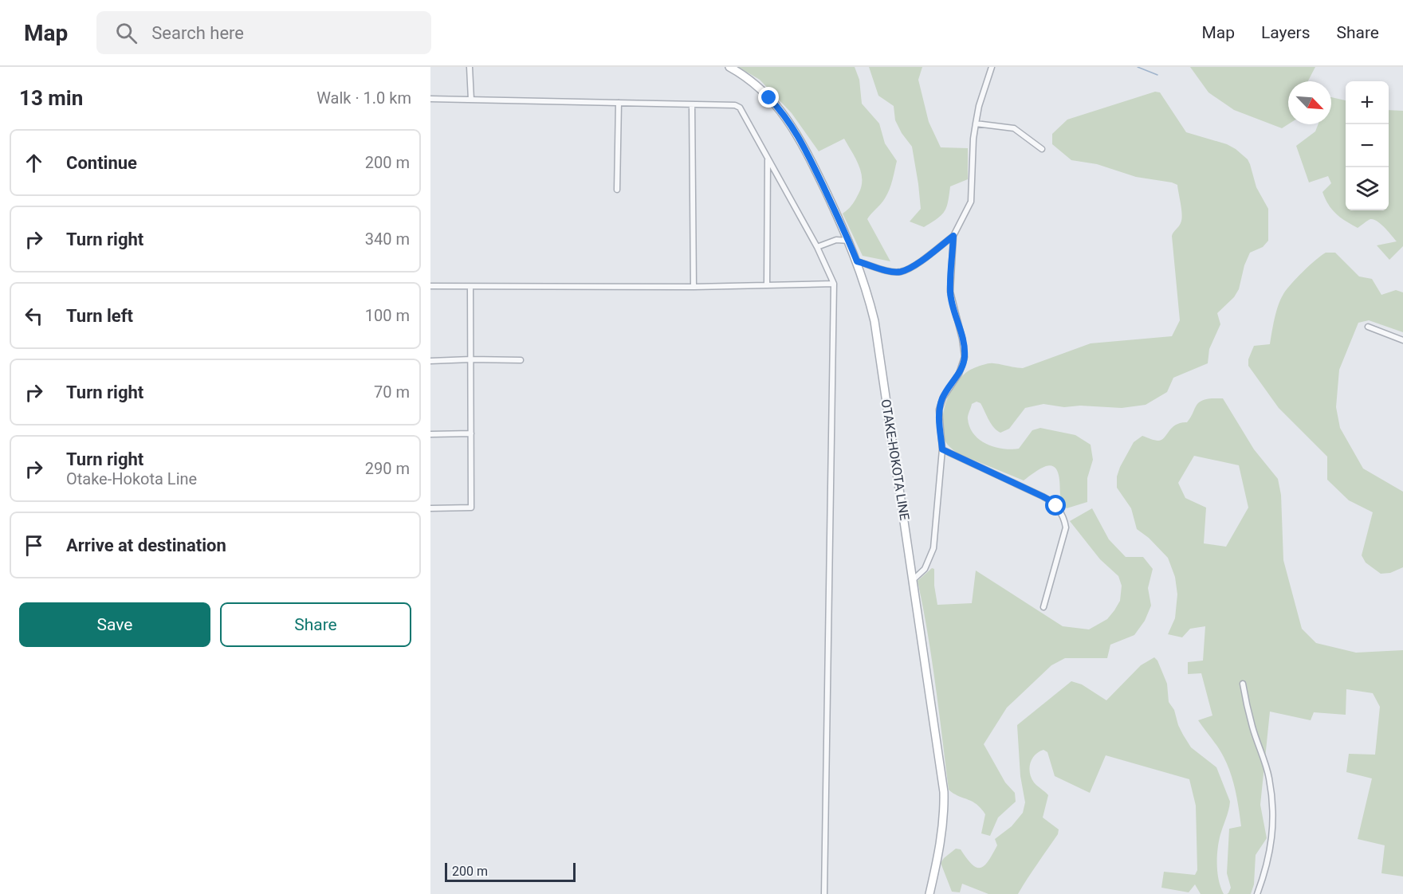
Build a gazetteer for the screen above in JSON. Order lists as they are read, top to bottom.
{
  "streets": {
    "main road": ["OTAKE-HOKOTA LINE"]
  },
  "scale_bar": "200 m",
  "north": "bottom right",
  "page": {
    "header": "Map",
    "search": "Search here",
    "nav": ["Map", "Layers", "Share"],
    "heading": ["13 min", "Walk · 1.0 km"],
    "map_buttons": ["+", "−"],
    "list": [
      ["Continue", "200 m"],
      ["Turn right", "340 m"],
      ["Turn left", "100 m"],
      ["Turn right", "70 m"],
      ["Turn right", "Otake-Hokota Line", "290 m"],
      "Arrive at destination"
    ],
    "buttons": ["Save", "Share"],
    "scale": "200 m"
  }
}
